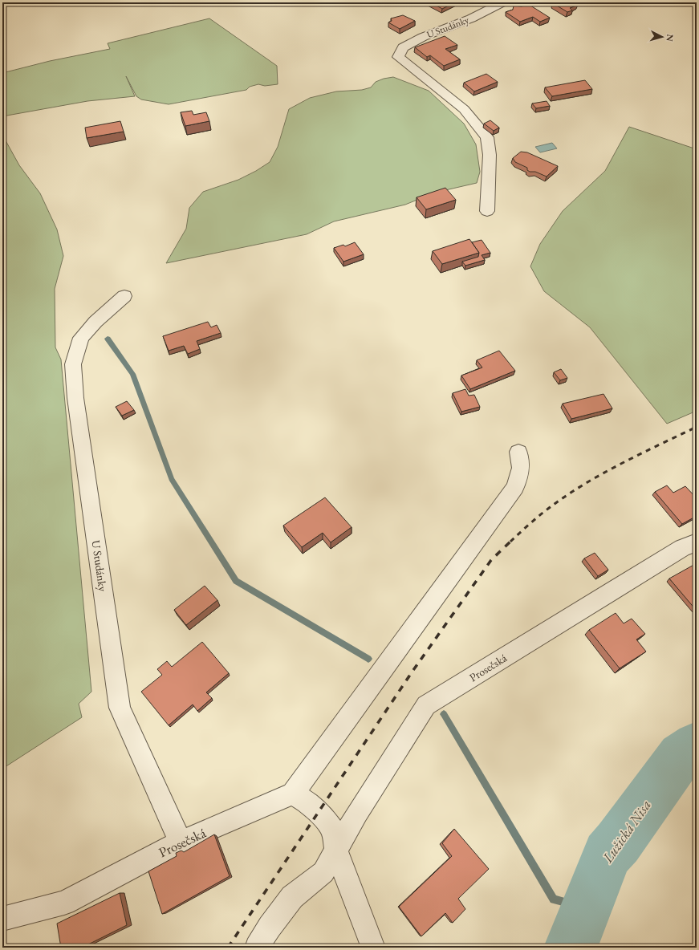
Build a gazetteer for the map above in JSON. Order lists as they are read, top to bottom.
{
  "streets": {
    "street": ["U Studánky", "Prosečská"]
  },
  "crossings": [
    ["U Studánky", "Prosečská"]
  ],
  "water": ["Lužická Nisa"],
  "north": "right"
}
